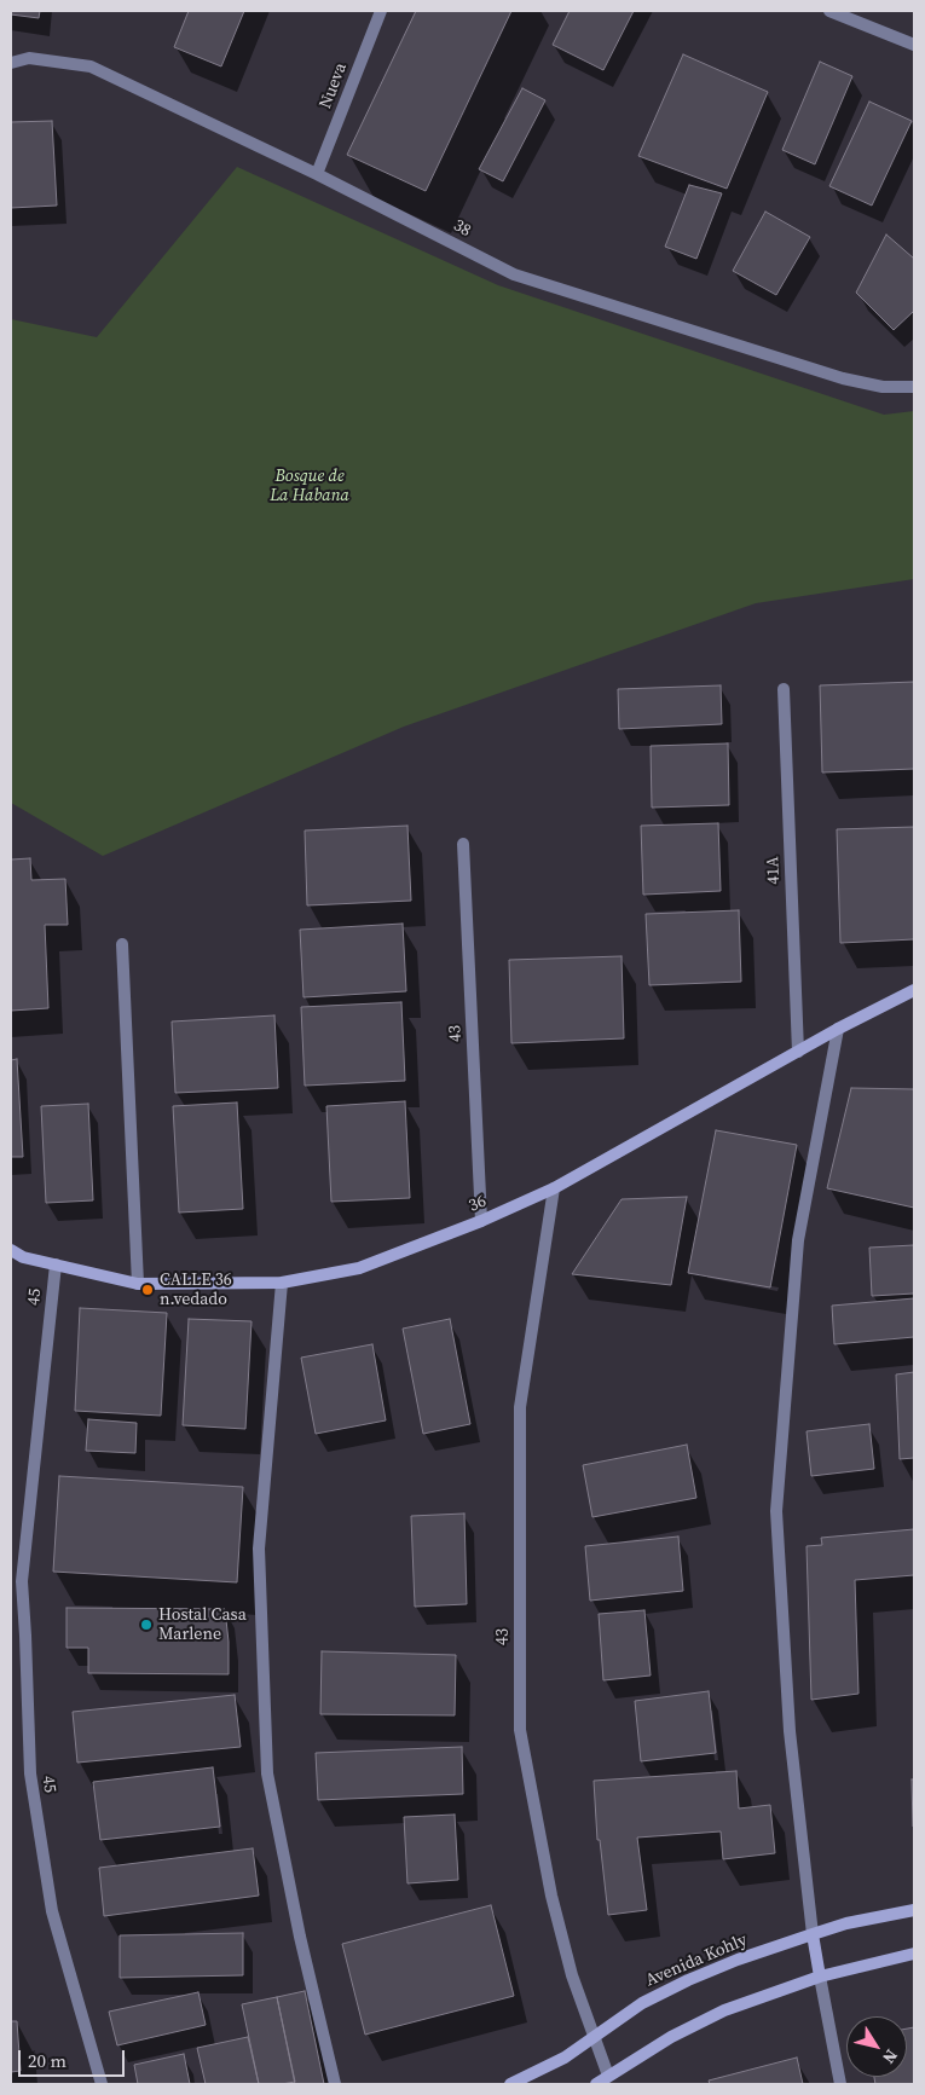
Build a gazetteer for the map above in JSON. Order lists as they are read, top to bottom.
{
  "streets": {
    "street": [
      "Nueva",
      "38",
      "41A",
      "43",
      "36",
      "45",
      "Avenida Kohly"
    ]
  },
  "crossings": [
    ["Nueva", "38"],
    ["41A", "36"],
    ["43", "36"],
    ["43", "Avenida Kohly"],
    ["36", "45"]
  ],
  "parks": ["Bosque de La Habana"],
  "places": ["CALLE 36 n.vedado", "Hostal Casa Marlene"],
  "scale_bar": "20 m",
  "north": "bottom right"
}
